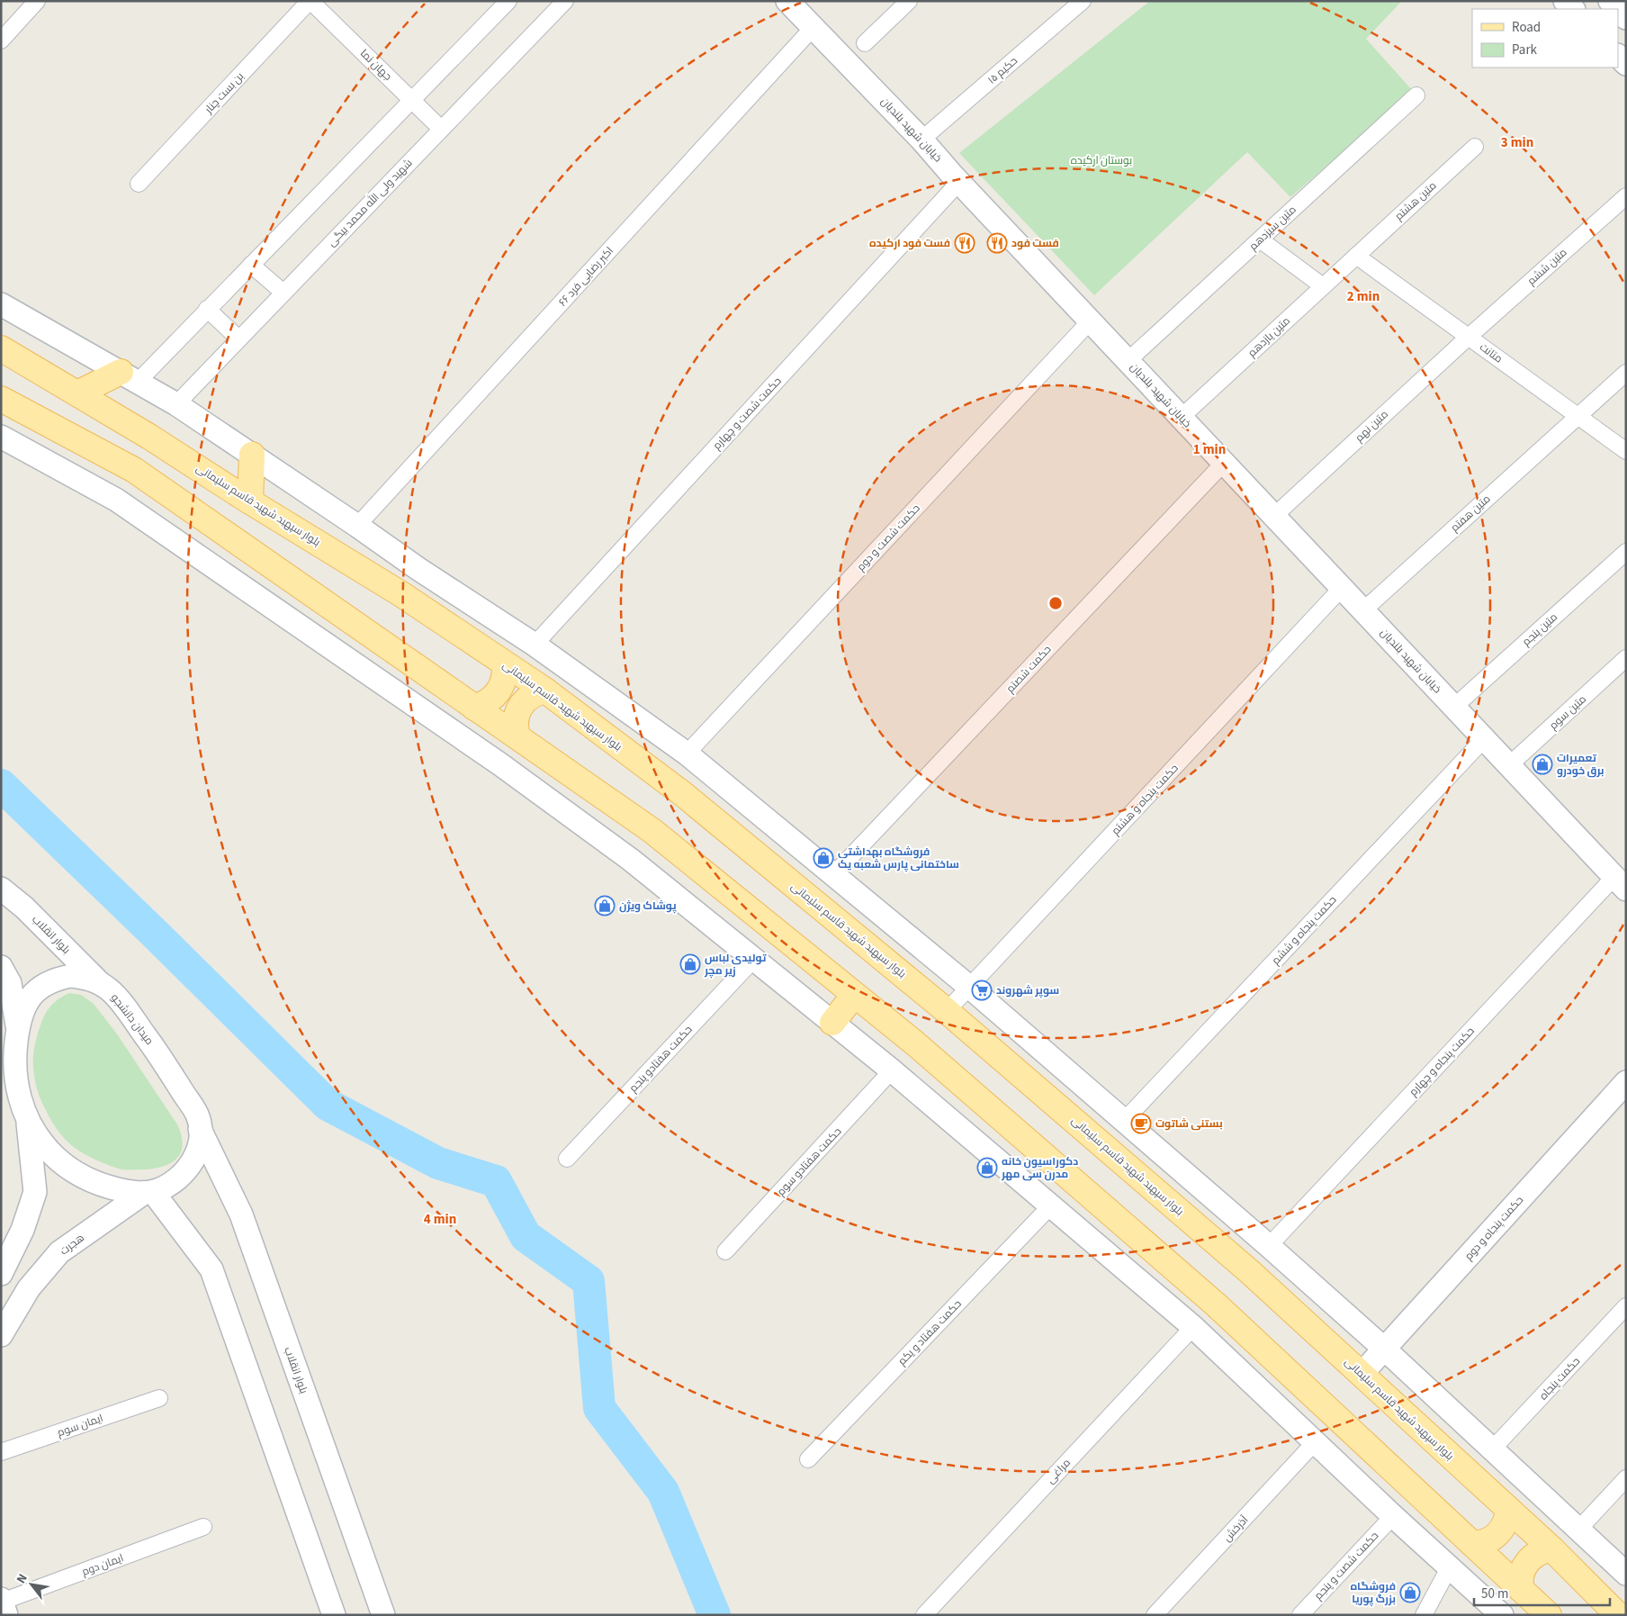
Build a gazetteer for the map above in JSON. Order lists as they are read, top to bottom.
{
  "streets": {
    "main road": ["بلوار سپهبد شهید قاسم سلیمانی"],
    "street": [
      "جهان نما",
      "حکیم ۱۵",
      "بن بست چنار",
      "خیابان شهید بلندیان",
      "متین هشتم",
      "شهید ولی الله محمد بیگی",
      "متین سیزدهم",
      "متین ششم",
      "۶۶ اکبر رضایی فرد",
      "متین یازدهم",
      "متانت",
      "حکمت شصت و چهارم",
      "متین نهم",
      "متین هفتم",
      "حکمت شصت و دوم",
      "متین پنجم",
      "حکمت شصتم",
      "متین سوم",
      "حکمت پنجاه و هشتم",
      "حکمت پنجاه و ششم",
      "بلوار انقلاب",
      "میدان دانشجو",
      "حکمت هفتادو پنجم",
      "حکمت پنجاه و چهارم",
      "حکمت هفتادو سوم",
      "حکمت پنجاه و دوم",
      "هجرت",
      "حکمت هفتاد و یکم",
      "حکمت پنجاه",
      "ایمان سوم",
      "مراغی",
      "آذرخش",
      "ایمان دوم",
      "حکمت شصت و پنجم"
    ]
  },
  "crossings": [
    ["جهان نما", "بن بست چنار"],
    ["جهان نما", "شهید ولی الله محمد بیگی"],
    ["حکیم ۱۵", "خیابان شهید بلندیان"],
    ["خیابان شهید بلندیان", "متین سیزدهم"],
    ["خیابان شهید بلندیان", "۶۶ اکبر رضایی فرد"],
    ["خیابان شهید بلندیان", "متین یازدهم"],
    ["خیابان شهید بلندیان", "حکمت شصت و چهارم"],
    ["خیابان شهید بلندیان", "متین نهم"],
    ["خیابان شهید بلندیان", "متین هفتم"],
    ["خیابان شهید بلندیان", "حکمت شصت و دوم"],
    ["خیابان شهید بلندیان", "متین پنجم"],
    ["خیابان شهید بلندیان", "حکمت شصتم"],
    ["خیابان شهید بلندیان", "متین سوم"],
    ["خیابان شهید بلندیان", "حکمت پنجاه و هشتم"],
    ["خیابان شهید بلندیان", "حکمت پنجاه و ششم"],
    ["خیابان شهید بلندیان", "حکمت پنجاه و چهارم"],
    ["متین هشتم", "متین یازدهم"],
    ["متین هشتم", "متانت"],
    ["متین ششم", "متانت"],
    ["متین ششم", "متین نهم"],
    ["متین یازدهم", "متانت"],
    ["متانت", "متین نهم"],
    ["متانت", "متین هفتم"],
    ["بلوار سپهبد شهید قاسم سلیمانی", "حکمت پنجاه و هشتم"],
    ["بلوار سپهبد شهید قاسم سلیمانی", "حکمت پنجاه و دوم"],
    ["بلوار انقلاب", "میدان دانشجو"],
    ["میدان دانشجو", "هجرت"]
  ],
  "parks": ["بوستان ارکیده"],
  "places": {
    "restaurant": ["فست فود ارکیده", "فست فود"],
    "shop": [
      "تعمیرات برق خودرو",
      "فروشگاه بهداشتی ساختمانی پارس شعبه یک",
      "پوشاک ویژن",
      "تولیدی لباس زیر مچر",
      "دکوراسیون خانه مدرن سی مهر",
      "فروشگاه بزرگ پوریا"
    ],
    "supermarket": ["سوپر شهروند"],
    "cafe": ["بستنی شاتوت"]
  },
  "legend": ["Road", "Park"],
  "scale_bar": "50 m",
  "north": "top left",
  "rings": [
    "3 min",
    "2 min",
    "1 min",
    "4 min"
  ]
}
